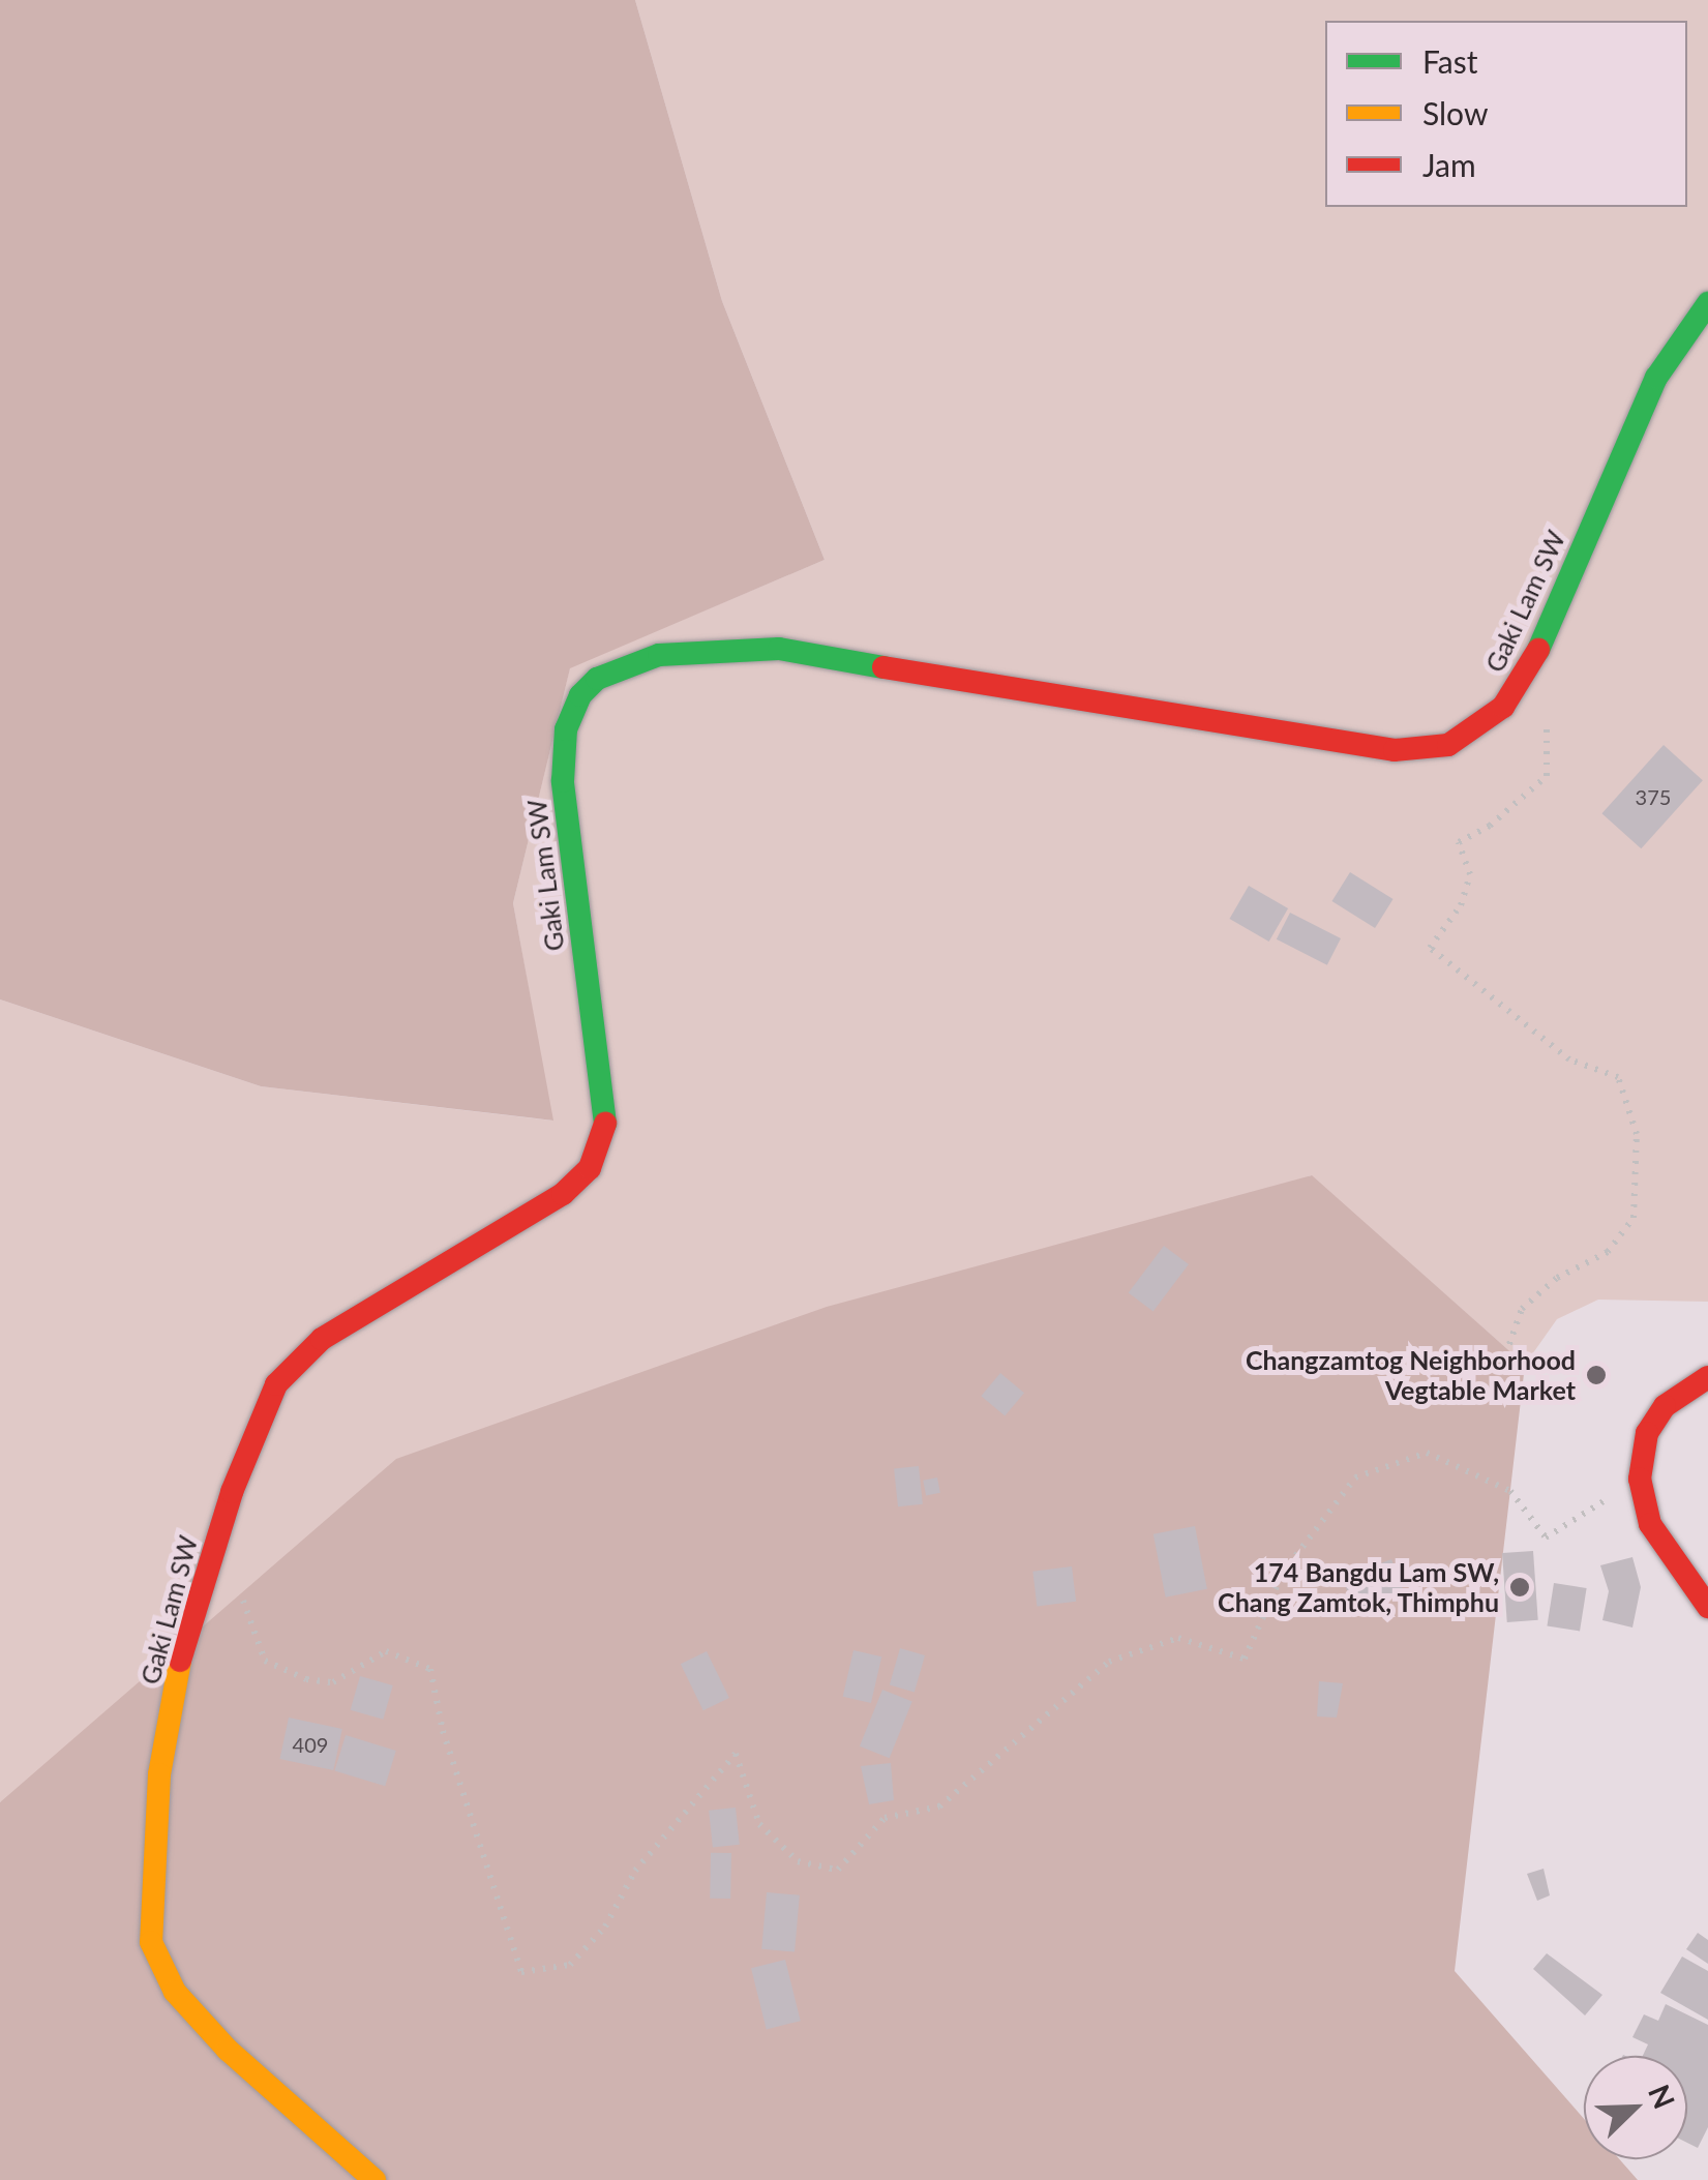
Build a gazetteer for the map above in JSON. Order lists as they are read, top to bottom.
{
  "streets": {
    "street": ["Gaki Lam SW"]
  },
  "places": ["Changzamtog Neighborhood Vegtable Market", "174 Bangdu Lam SW, Chang Zamtok, Thimphu"],
  "house_numbers": ["375", "409"],
  "legend": ["Fast", "Slow", "Jam"],
  "north": "top right"
}
